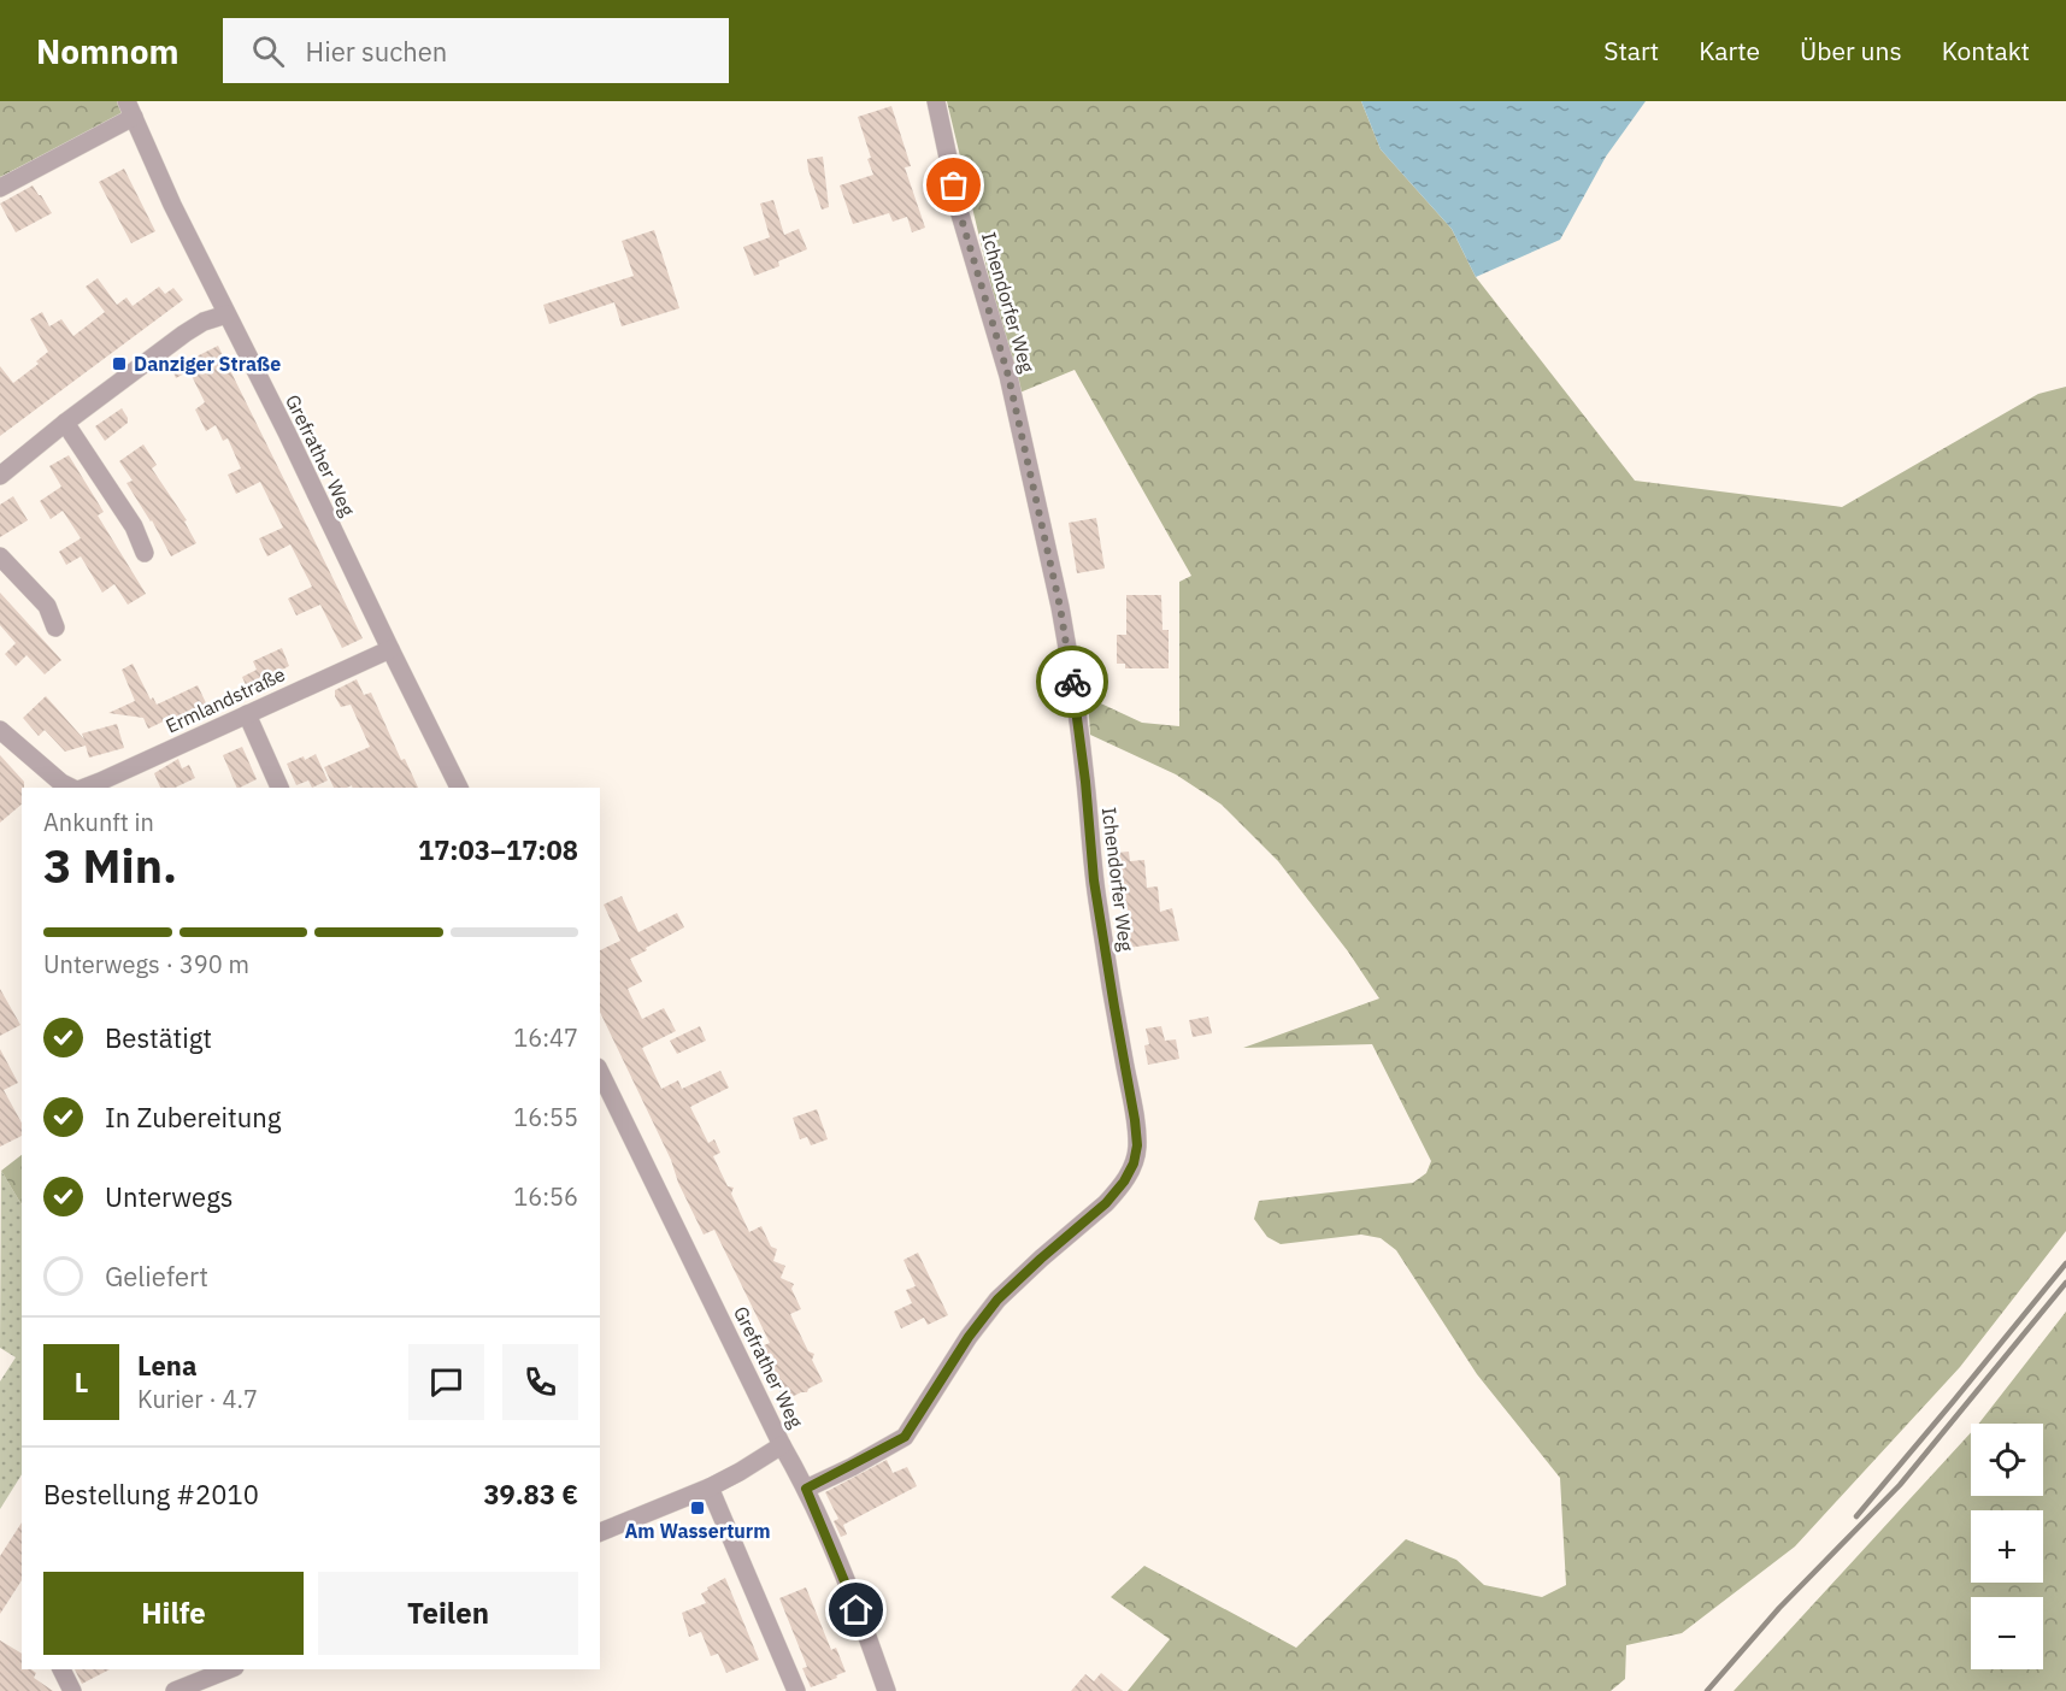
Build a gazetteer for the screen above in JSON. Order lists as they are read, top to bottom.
{
  "streets": {
    "street": ["Ichendorfer Weg", "Grefrather Weg", "Ermlandstraße"]
  },
  "crossings": [
    ["Ichendorfer Weg", "Grefrather Weg"],
    ["Grefrather Weg", "Ermlandstraße"]
  ],
  "places": {
    "transit": ["Danziger Straße", "Am Wasserturm"]
  },
  "page": {
    "header": "Nomnom",
    "search": "Hier suchen",
    "nav": [
      "Start",
      "Karte",
      "Über uns",
      "Kontakt"
    ],
    "heading": ["3 Min.", "Ankunft in", "17:03–17:08"],
    "panel": [
      "Lena",
      "Kurier · 4.7",
      "Bestellung #2010",
      "39.83 €"
    ],
    "bar": "Unterwegs · 390 m",
    "list": [
      ["Bestätigt", "16:47"],
      ["In Zubereitung", "16:55"],
      ["Unterwegs", "16:56"],
      "Geliefert"
    ],
    "round": "L",
    "map_buttons": ["+", "−"],
    "buttons": ["Hilfe", "Teilen"]
  }
}
